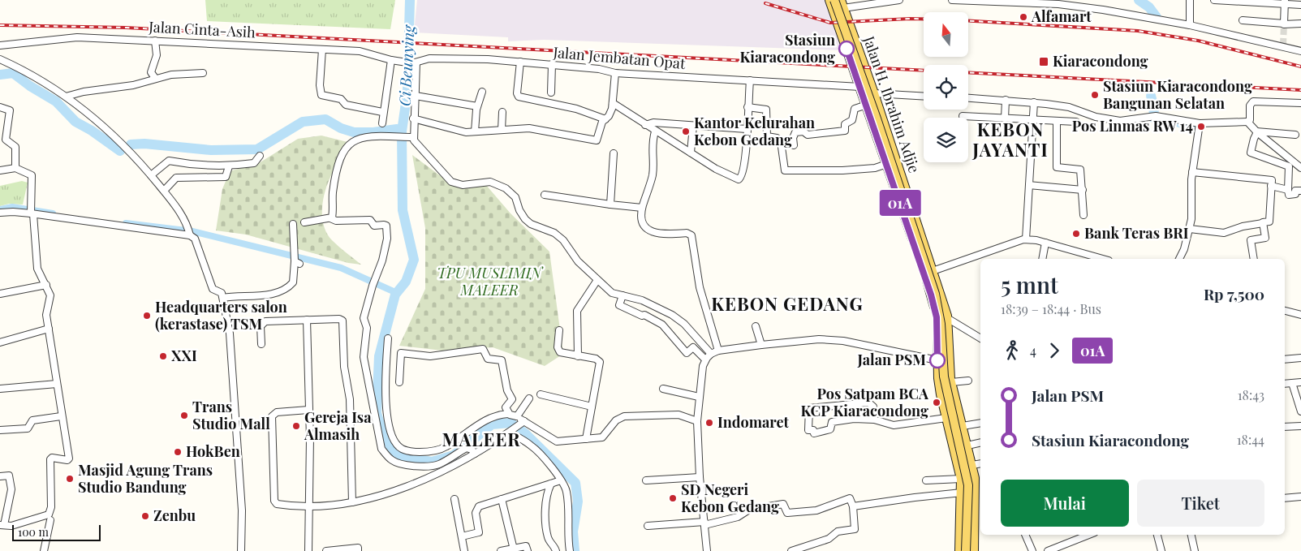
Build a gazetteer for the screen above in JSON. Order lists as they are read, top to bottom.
{
  "streets": {
    "main road": ["Jalan H. Ibrahim Adjie"],
    "street": ["Jalan Cinta-Asih", "Jalan Jembatan Opat"]
  },
  "crossings": [
    ["Jalan Cinta-Asih", "Jalan Jembatan Opat"],
    ["Jalan Jembatan Opat", "Jalan H. Ibrahim Adjie"]
  ],
  "districts": ["KEBON JAYANTI", "KEBON GEDANG", "MALEER"],
  "water": ["Ci Beunying"],
  "parks": ["TPU MUSLIMIN MALEER"],
  "places": {
    "other": [
      "Alfamart",
      "Stasiun Kiaracondong",
      "Stasiun Kiaracondong Bangunan Selatan",
      "Pos Linmas RW 14",
      "Kantor Kelurahan Kebon Gedang",
      "Bank Teras BRI",
      "Headquarters salon (kerastase) TSM",
      "XXI",
      "Jalan PSM",
      "Pos Satpam BCA KCP Kiaracondong",
      "Trans Studio Mall",
      "Indomaret",
      "Gereja Isa Almasih",
      "HokBen",
      "Masjid Agung Trans Studio Bandung",
      "SD Negeri Kebon Gedang",
      "Zenbu"
    ],
    "transit": ["Kiaracondong"]
  },
  "lines": ["bus line 01A"],
  "scale_bar": "100 m",
  "north": "top",
  "page": {
    "on_map": "01A",
    "heading": ["5 mnt", "18:39 – 18:44 · Bus", "Rp 7,500"],
    "legs": ["4", "01A"],
    "list": [
      {
        "name": "Jalan PSM",
        "value": "18:43"
      },
      {
        "name": "Stasiun Kiaracondong",
        "value": "18:44"
      }
    ],
    "buttons": ["Mulai", "Tiket"],
    "scale": "100 m"
  }
}
